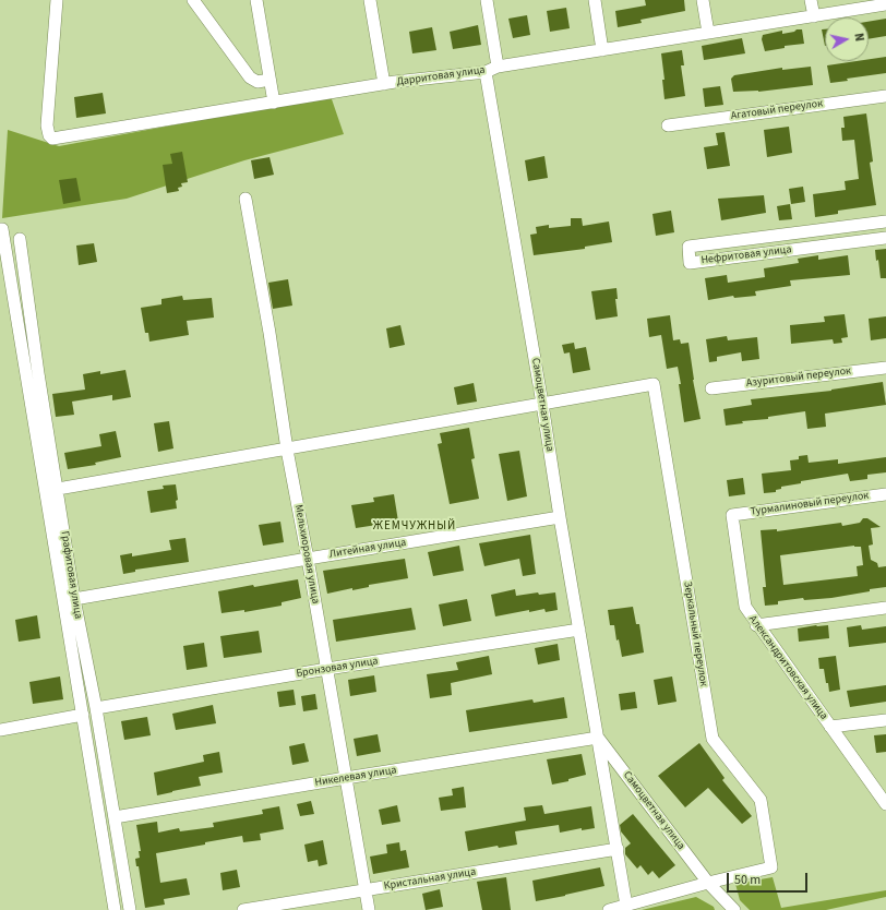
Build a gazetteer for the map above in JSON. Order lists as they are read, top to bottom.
{
  "streets": {
    "street": [
      "Дарритовая улица",
      "Агатовый переулок",
      "Нефритовая улица",
      "Азуритовый переулок",
      "Самоцветная улица",
      "Турмалиновый переулок",
      "Литейная улица",
      "Мельхиоровая улица",
      "Графитовая улица",
      "Зеркальный переулок",
      "Бронзовая улица",
      "Александритовская улица",
      "Никелевая улица",
      "Кристальная улица"
    ]
  },
  "crossings": [
    ["Дарритовая улица", "Самоцветная улица"],
    ["Самоцветная улица", "Литейная улица"],
    ["Самоцветная улица", "Зеркальный переулок"],
    ["Самоцветная улица", "Бронзовая улица"],
    ["Самоцветная улица", "Никелевая улица"],
    ["Самоцветная улица", "Кристальная улица"],
    ["Турмалиновый переулок", "Александритовская улица"],
    ["Литейная улица", "Мельхиоровая улица"],
    ["Литейная улица", "Графитовая улица"],
    ["Мельхиоровая улица", "Бронзовая улица"],
    ["Мельхиоровая улица", "Никелевая улица"],
    ["Мельхиоровая улица", "Кристальная улица"],
    ["Графитовая улица", "Бронзовая улица"],
    ["Графитовая улица", "Никелевая улица"]
  ],
  "districts": ["ЖЕМЧУЖНЫЙ"],
  "scale_bar": "50 m",
  "north": "right"
}
